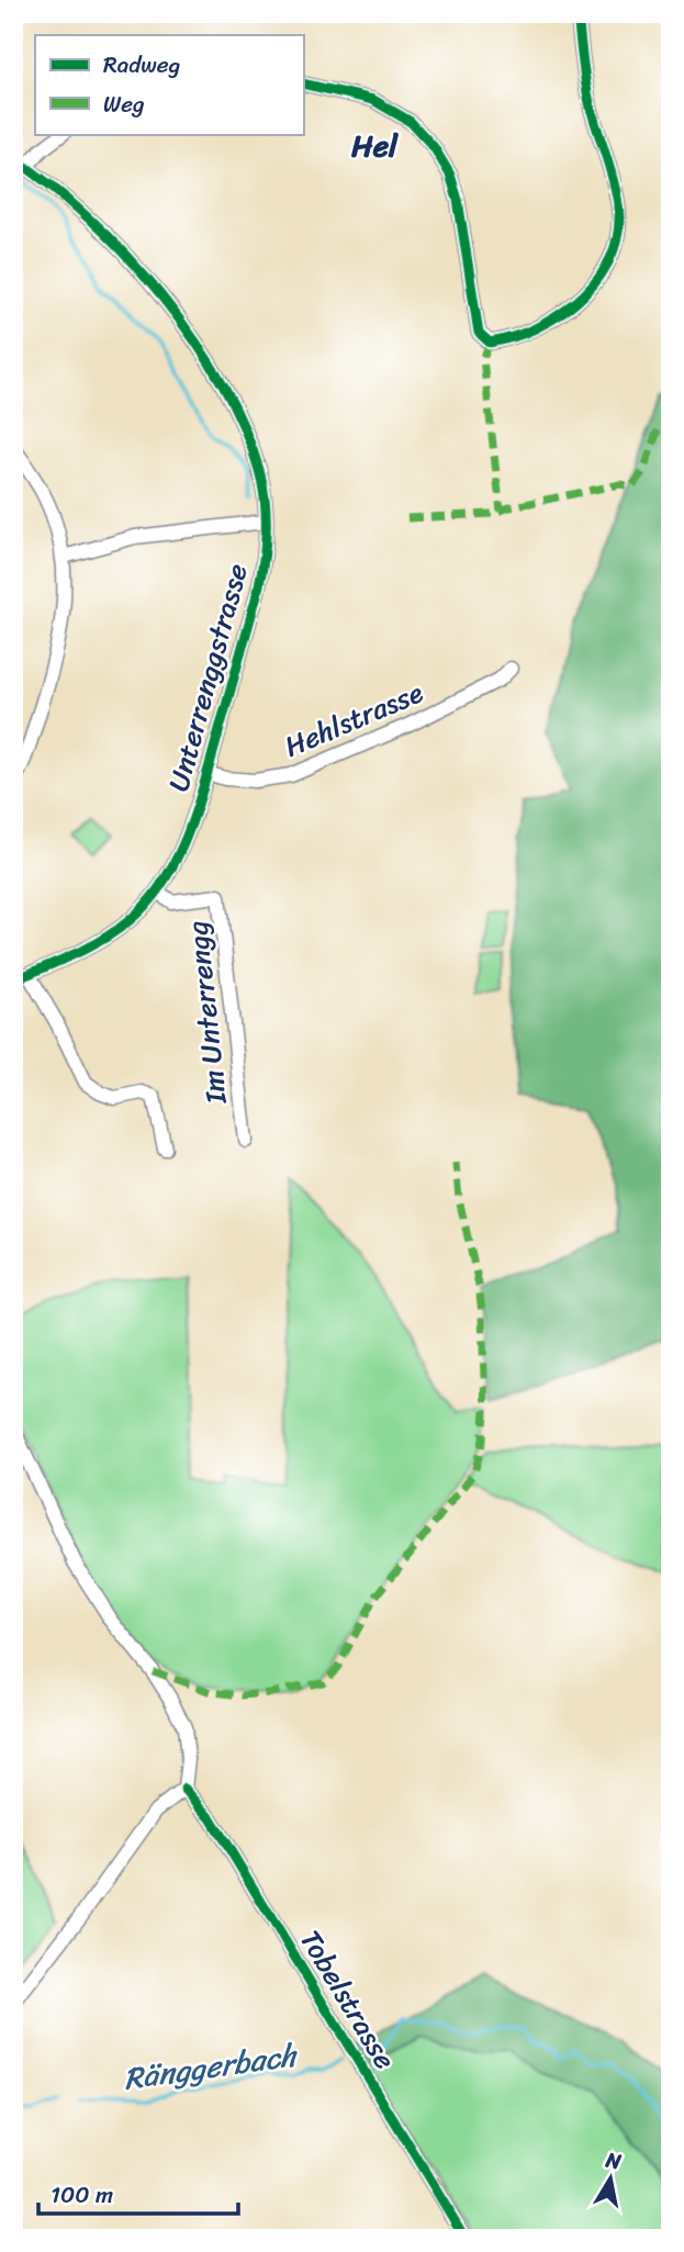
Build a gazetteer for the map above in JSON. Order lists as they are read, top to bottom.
{
  "streets": {
    "street": [
      "Unterrenggstrasse",
      "Hehlstrasse",
      "Im Unterrengg",
      "Tobelstrasse"
    ]
  },
  "crossings": [
    ["Unterrenggstrasse", "Hehlstrasse"],
    ["Unterrenggstrasse", "Im Unterrengg"]
  ],
  "districts": ["Hel"],
  "water": ["Ränggerbach"],
  "legend": ["Radweg", "Weg"],
  "scale_bar": "100 m",
  "north": "top"
}
